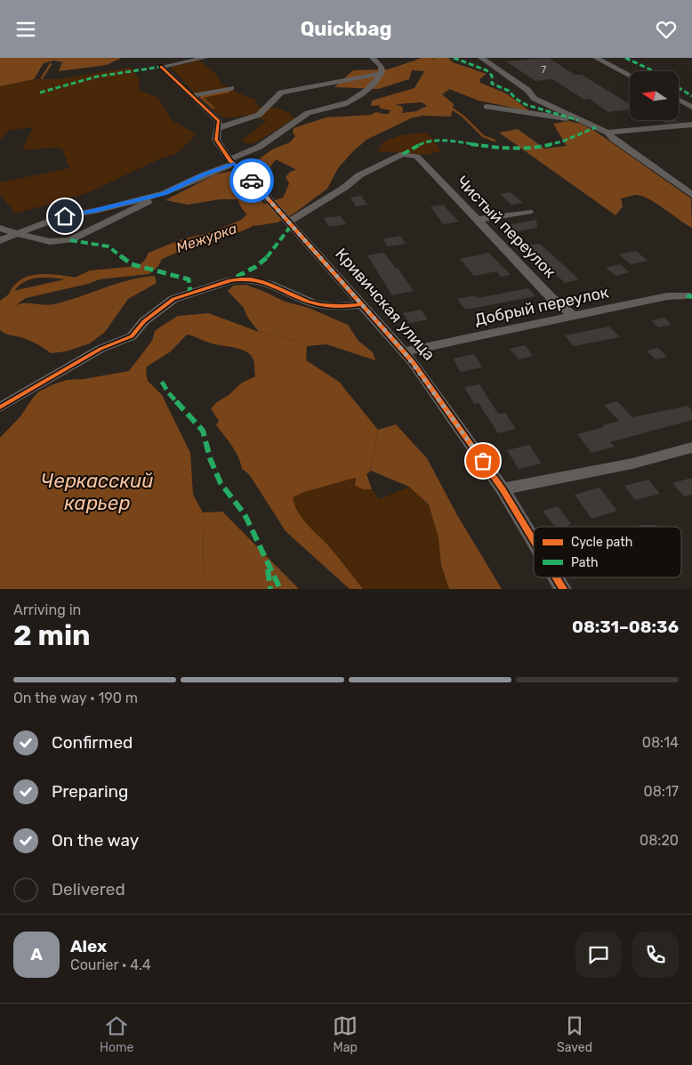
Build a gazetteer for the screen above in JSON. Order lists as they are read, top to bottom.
{
  "streets": {
    "street": ["Чистый переулок", "Кривичская улица", "Добрый переулок"]
  },
  "crossings": [
    ["Чистый переулок", "Кривичская улица"],
    ["Чистый переулок", "Добрый переулок"],
    ["Кривичская улица", "Добрый переулок"]
  ],
  "water": ["Межурка", "Черкасский карьер"],
  "house_numbers": ["7"],
  "legend": ["Cycle path", "Path"],
  "north": "left",
  "page": {
    "header": "Quickbag",
    "heading": ["2 min", "Arriving in", "08:31–08:36"],
    "panel": ["Alex", "Courier · 4.4"],
    "bar": "On the way · 190 m",
    "list": [
      ["Confirmed", "08:14"],
      ["Preparing", "08:17"],
      ["On the way", "08:20"],
      "Delivered"
    ],
    "round": "A",
    "tabs": ["Home", "Map", "Saved"]
  }
}
